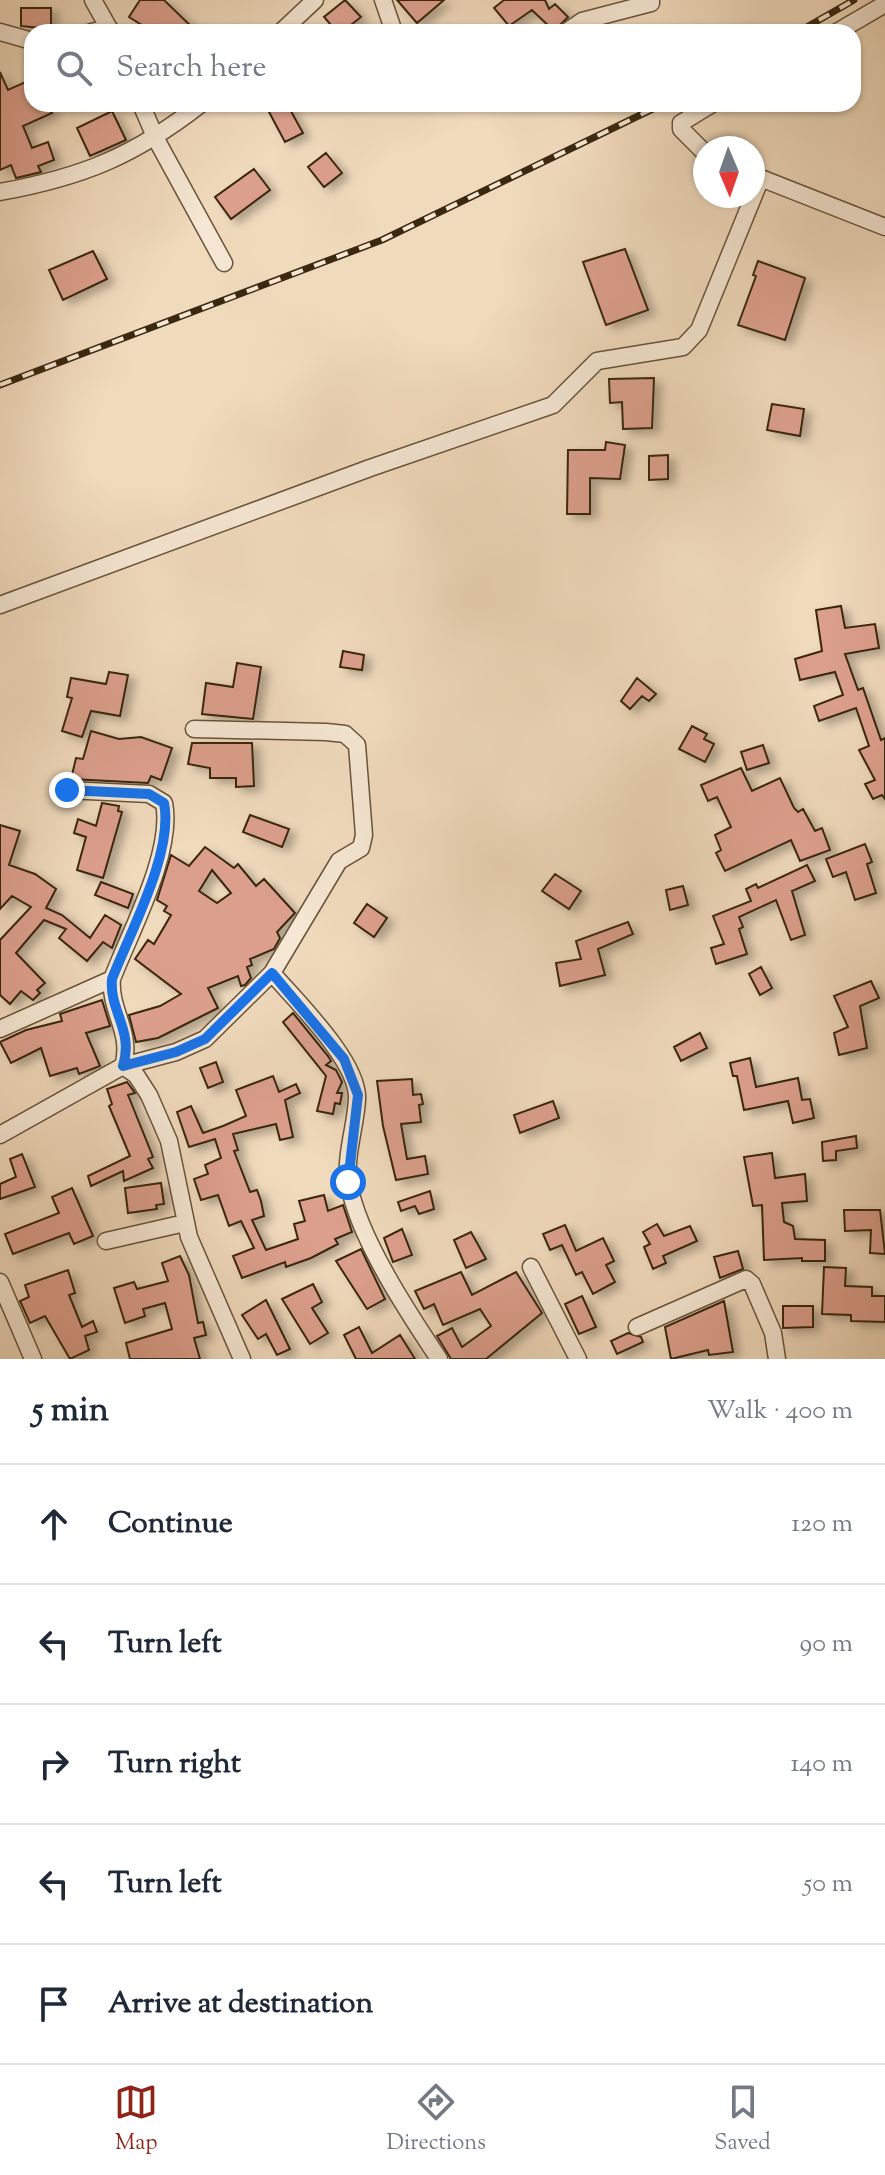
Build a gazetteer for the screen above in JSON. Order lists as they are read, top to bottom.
{
  "north": "bottom",
  "page": {
    "search": "Search here",
    "heading": ["5 min", "Walk · 400 m"],
    "list": [
      ["Continue", "120 m"],
      ["Turn left", "90 m"],
      ["Turn right", "140 m"],
      ["Turn left", "50 m"],
      "Arrive at destination"
    ],
    "nav": ["Map", "Directions", "Saved"]
  }
}
